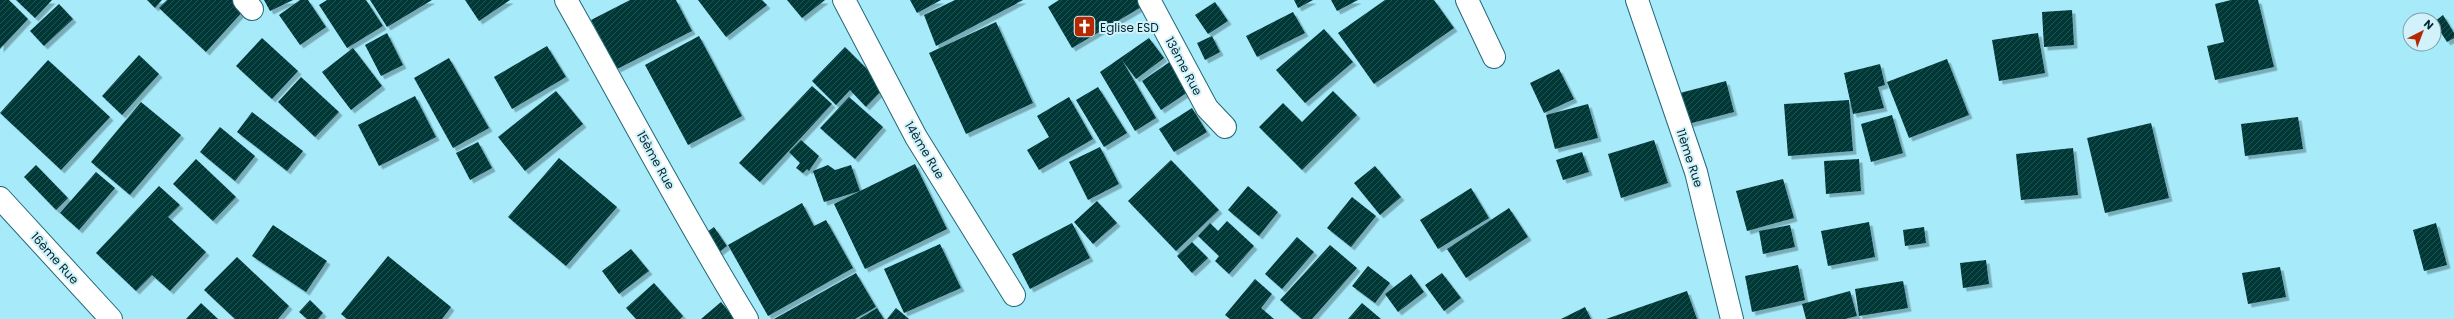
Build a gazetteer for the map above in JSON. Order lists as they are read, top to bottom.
{
  "streets": {
    "street": [
      "13ème Rue",
      "14ème Rue",
      "11ème Rue",
      "15ème Rue",
      "16ème Rue"
    ]
  },
  "places": {
    "church": ["Eglise ESD"]
  },
  "north": "top right"
}
